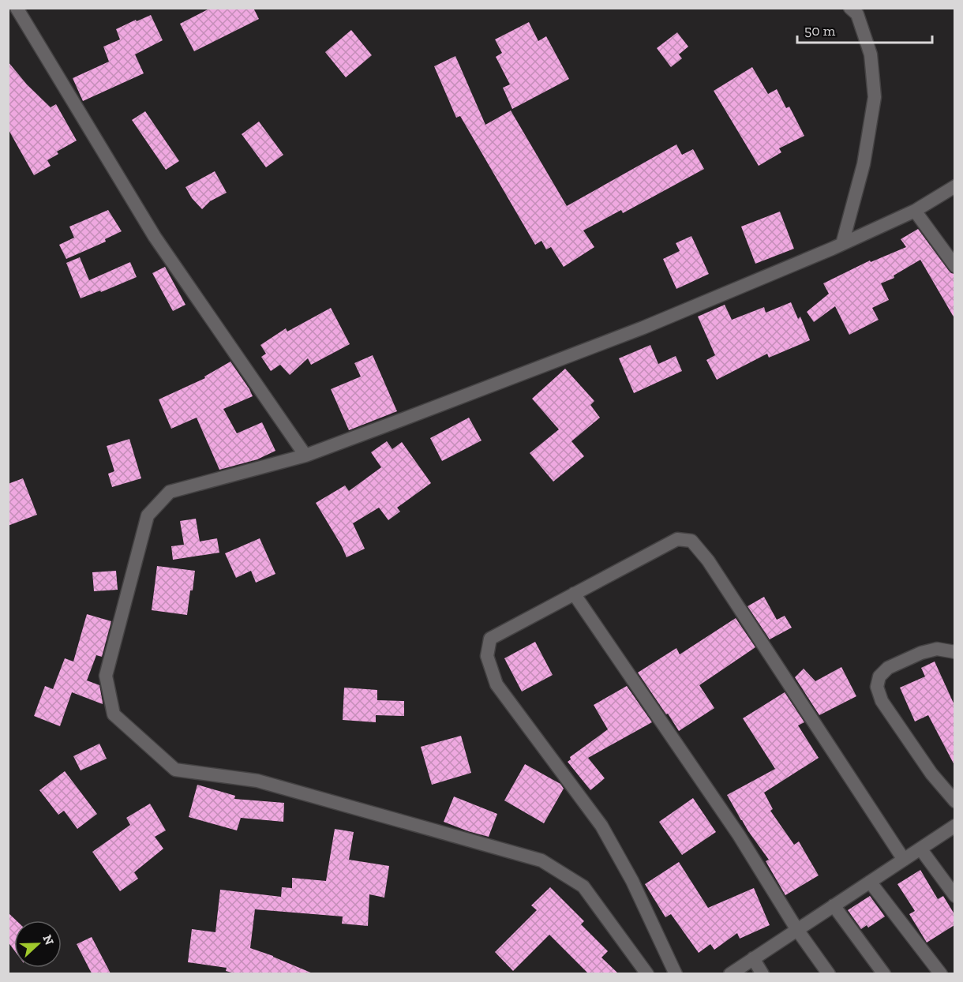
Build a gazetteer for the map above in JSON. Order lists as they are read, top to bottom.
{
  "scale_bar": "50 m",
  "north": "right"
}
